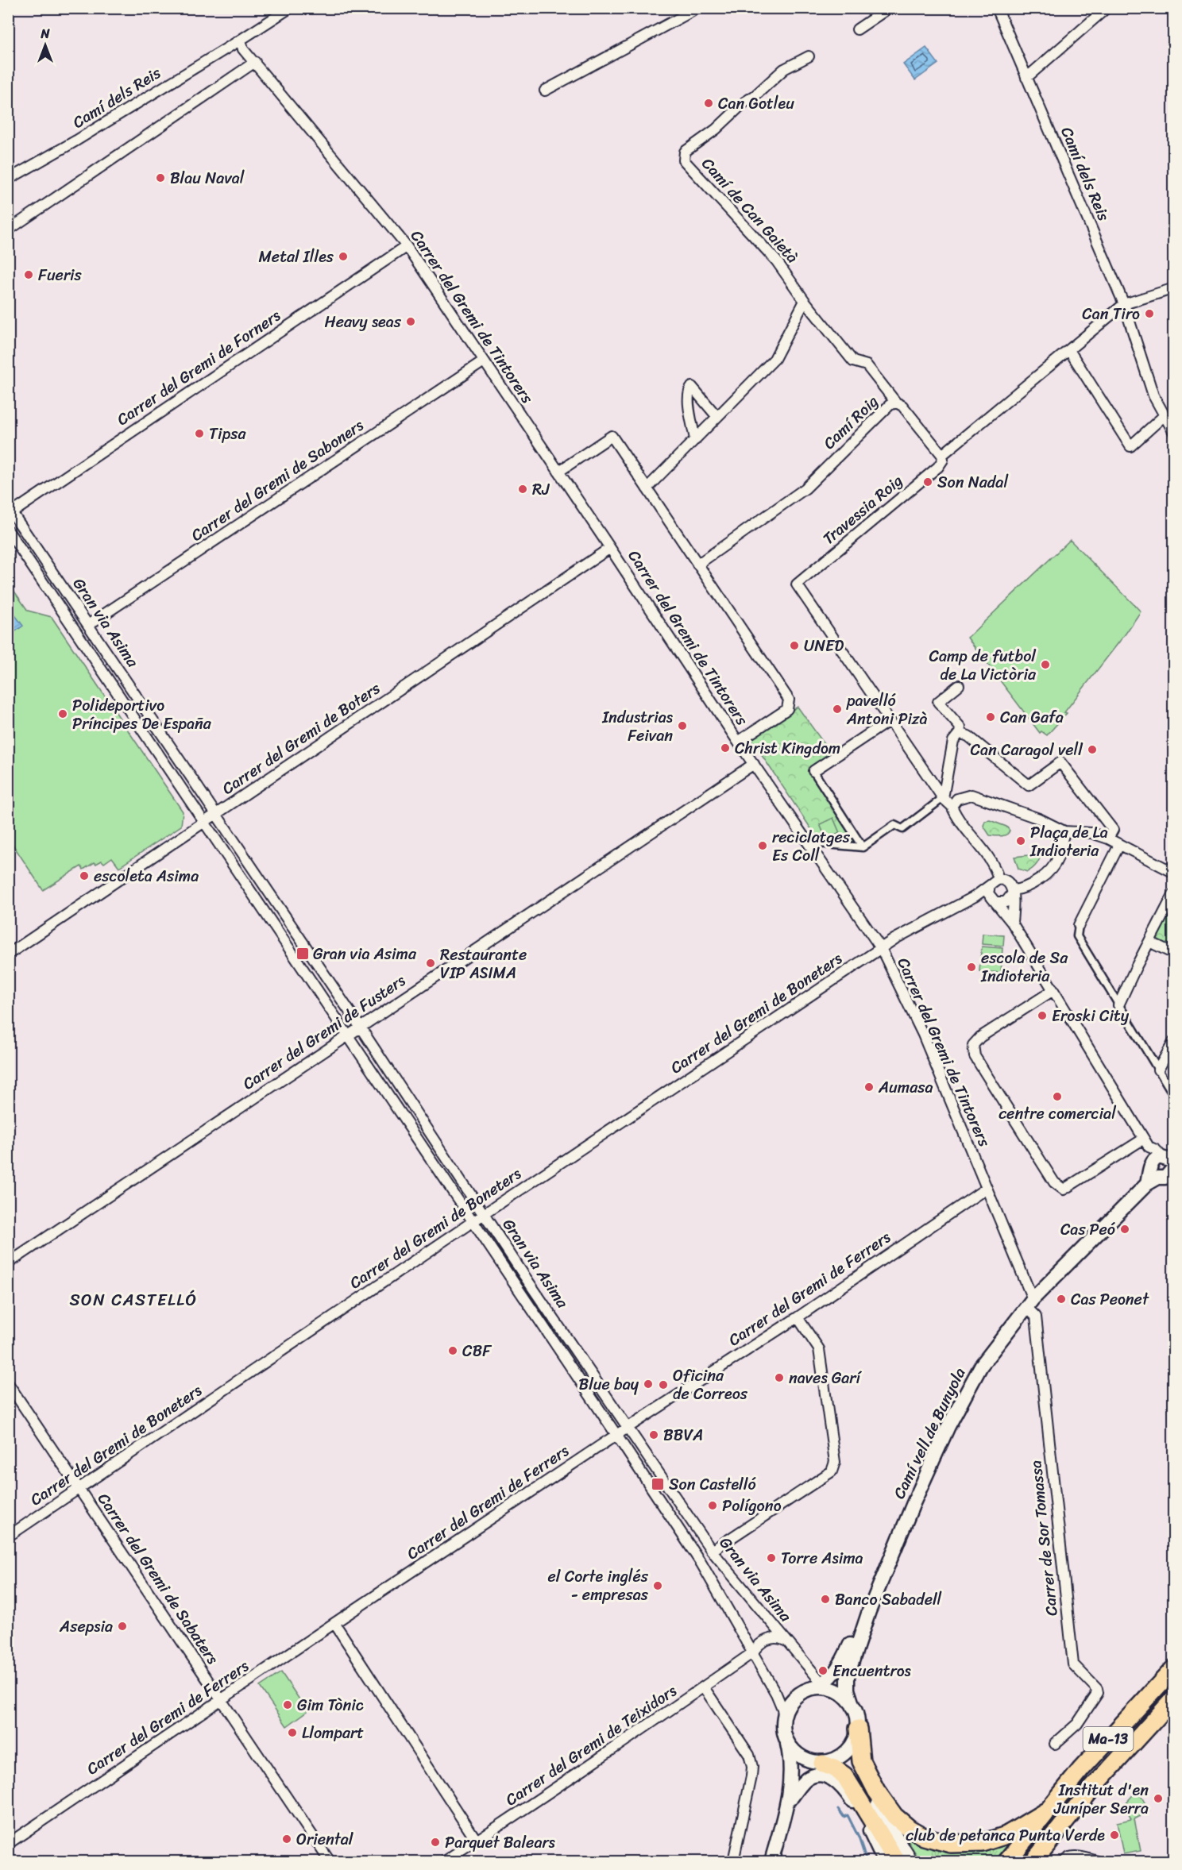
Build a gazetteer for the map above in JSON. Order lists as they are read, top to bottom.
{
  "streets": {
    "highway": ["Ma-13"],
    "main road": ["Camí vell de Bunyola"],
    "street": [
      "Camí dels Reis",
      "Camí de Can Gaietà",
      "Carrer del Gremi de Tintorers",
      "Carrer del Gremi de Forners",
      "Camí Roig",
      "Carrer del Gremi de Saboners",
      "Travessia Roig",
      "Gran via Asima",
      "Carrer del Gremi de Boters",
      "Carrer del Gremi de Boneters",
      "Carrer del Gremi de Fusters",
      "Carrer del Gremi de Ferrers",
      "Carrer de Sor Tomassa",
      "Carrer del Gremi de Sabaters",
      "Carrer del Gremi de Teixidors"
    ]
  },
  "crossings": [
    ["Carrer del Gremi de Tintorers", "Carrer del Gremi de Forners"],
    ["Carrer del Gremi de Tintorers", "Carrer del Gremi de Saboners"],
    ["Carrer del Gremi de Tintorers", "Carrer del Gremi de Boters"],
    ["Carrer del Gremi de Tintorers", "Carrer del Gremi de Boneters"],
    ["Carrer del Gremi de Tintorers", "Carrer del Gremi de Fusters"],
    ["Carrer del Gremi de Tintorers", "Carrer del Gremi de Ferrers"],
    ["Carrer del Gremi de Tintorers", "Camí vell de Bunyola"],
    ["Carrer del Gremi de Tintorers", "Carrer de Sor Tomassa"],
    ["Carrer del Gremi de Forners", "Gran via Asima"],
    ["Camí Roig", "Travessia Roig"],
    ["Carrer del Gremi de Saboners", "Gran via Asima"],
    ["Gran via Asima", "Carrer del Gremi de Boters"],
    ["Gran via Asima", "Carrer del Gremi de Boneters"],
    ["Gran via Asima", "Carrer del Gremi de Fusters"],
    ["Gran via Asima", "Carrer del Gremi de Ferrers"],
    ["Gran via Asima", "Carrer del Gremi de Teixidors"],
    ["Carrer del Gremi de Boneters", "Carrer del Gremi de Sabaters"],
    ["Carrer del Gremi de Ferrers", "Carrer del Gremi de Sabaters"],
    ["Camí vell de Bunyola", "Carrer de Sor Tomassa"]
  ],
  "districts": ["SON CASTELLÓ"],
  "places": {
    "other": [
      "Can Gotleu",
      "Blau Naval",
      "Metal Illes",
      "Fueris",
      "Can Tiro",
      "Heavy seas",
      "Tipsa",
      "Son Nadal",
      "RJ",
      "UNED",
      "Camp de futbol de La Victòria",
      "pavelló Antoni Pizà",
      "Polideportivo Príncipes De España",
      "Can Gafa",
      "Industrias Feivan",
      "Christ Kingdom",
      "Can Caragol vell",
      "Plaça de La Indioteria",
      "reciclatges Es Coll",
      "escoleta Asima",
      "Restaurante VIP ASIMA",
      "escola de Sa Indioteria",
      "Eroski City",
      "Aumasa",
      "centre comercial",
      "Cas Peó",
      "Cas Peonet",
      "CBF",
      "naves Garí",
      "Blue bay",
      "Oficina de Correos",
      "BBVA",
      "Polígono",
      "Torre Asima",
      "el Corte inglés - empresas",
      "Banco Sabadell",
      "Asepsia",
      "Encuentros",
      "Gim Tònic",
      "Llompart",
      "Institut d'en Juníper Serra",
      "club de petanca Punta Verde",
      "Oriental",
      "Parquet Balears"
    ],
    "transit": ["Gran via Asima", "Son Castelló"]
  },
  "north": "top"
}
